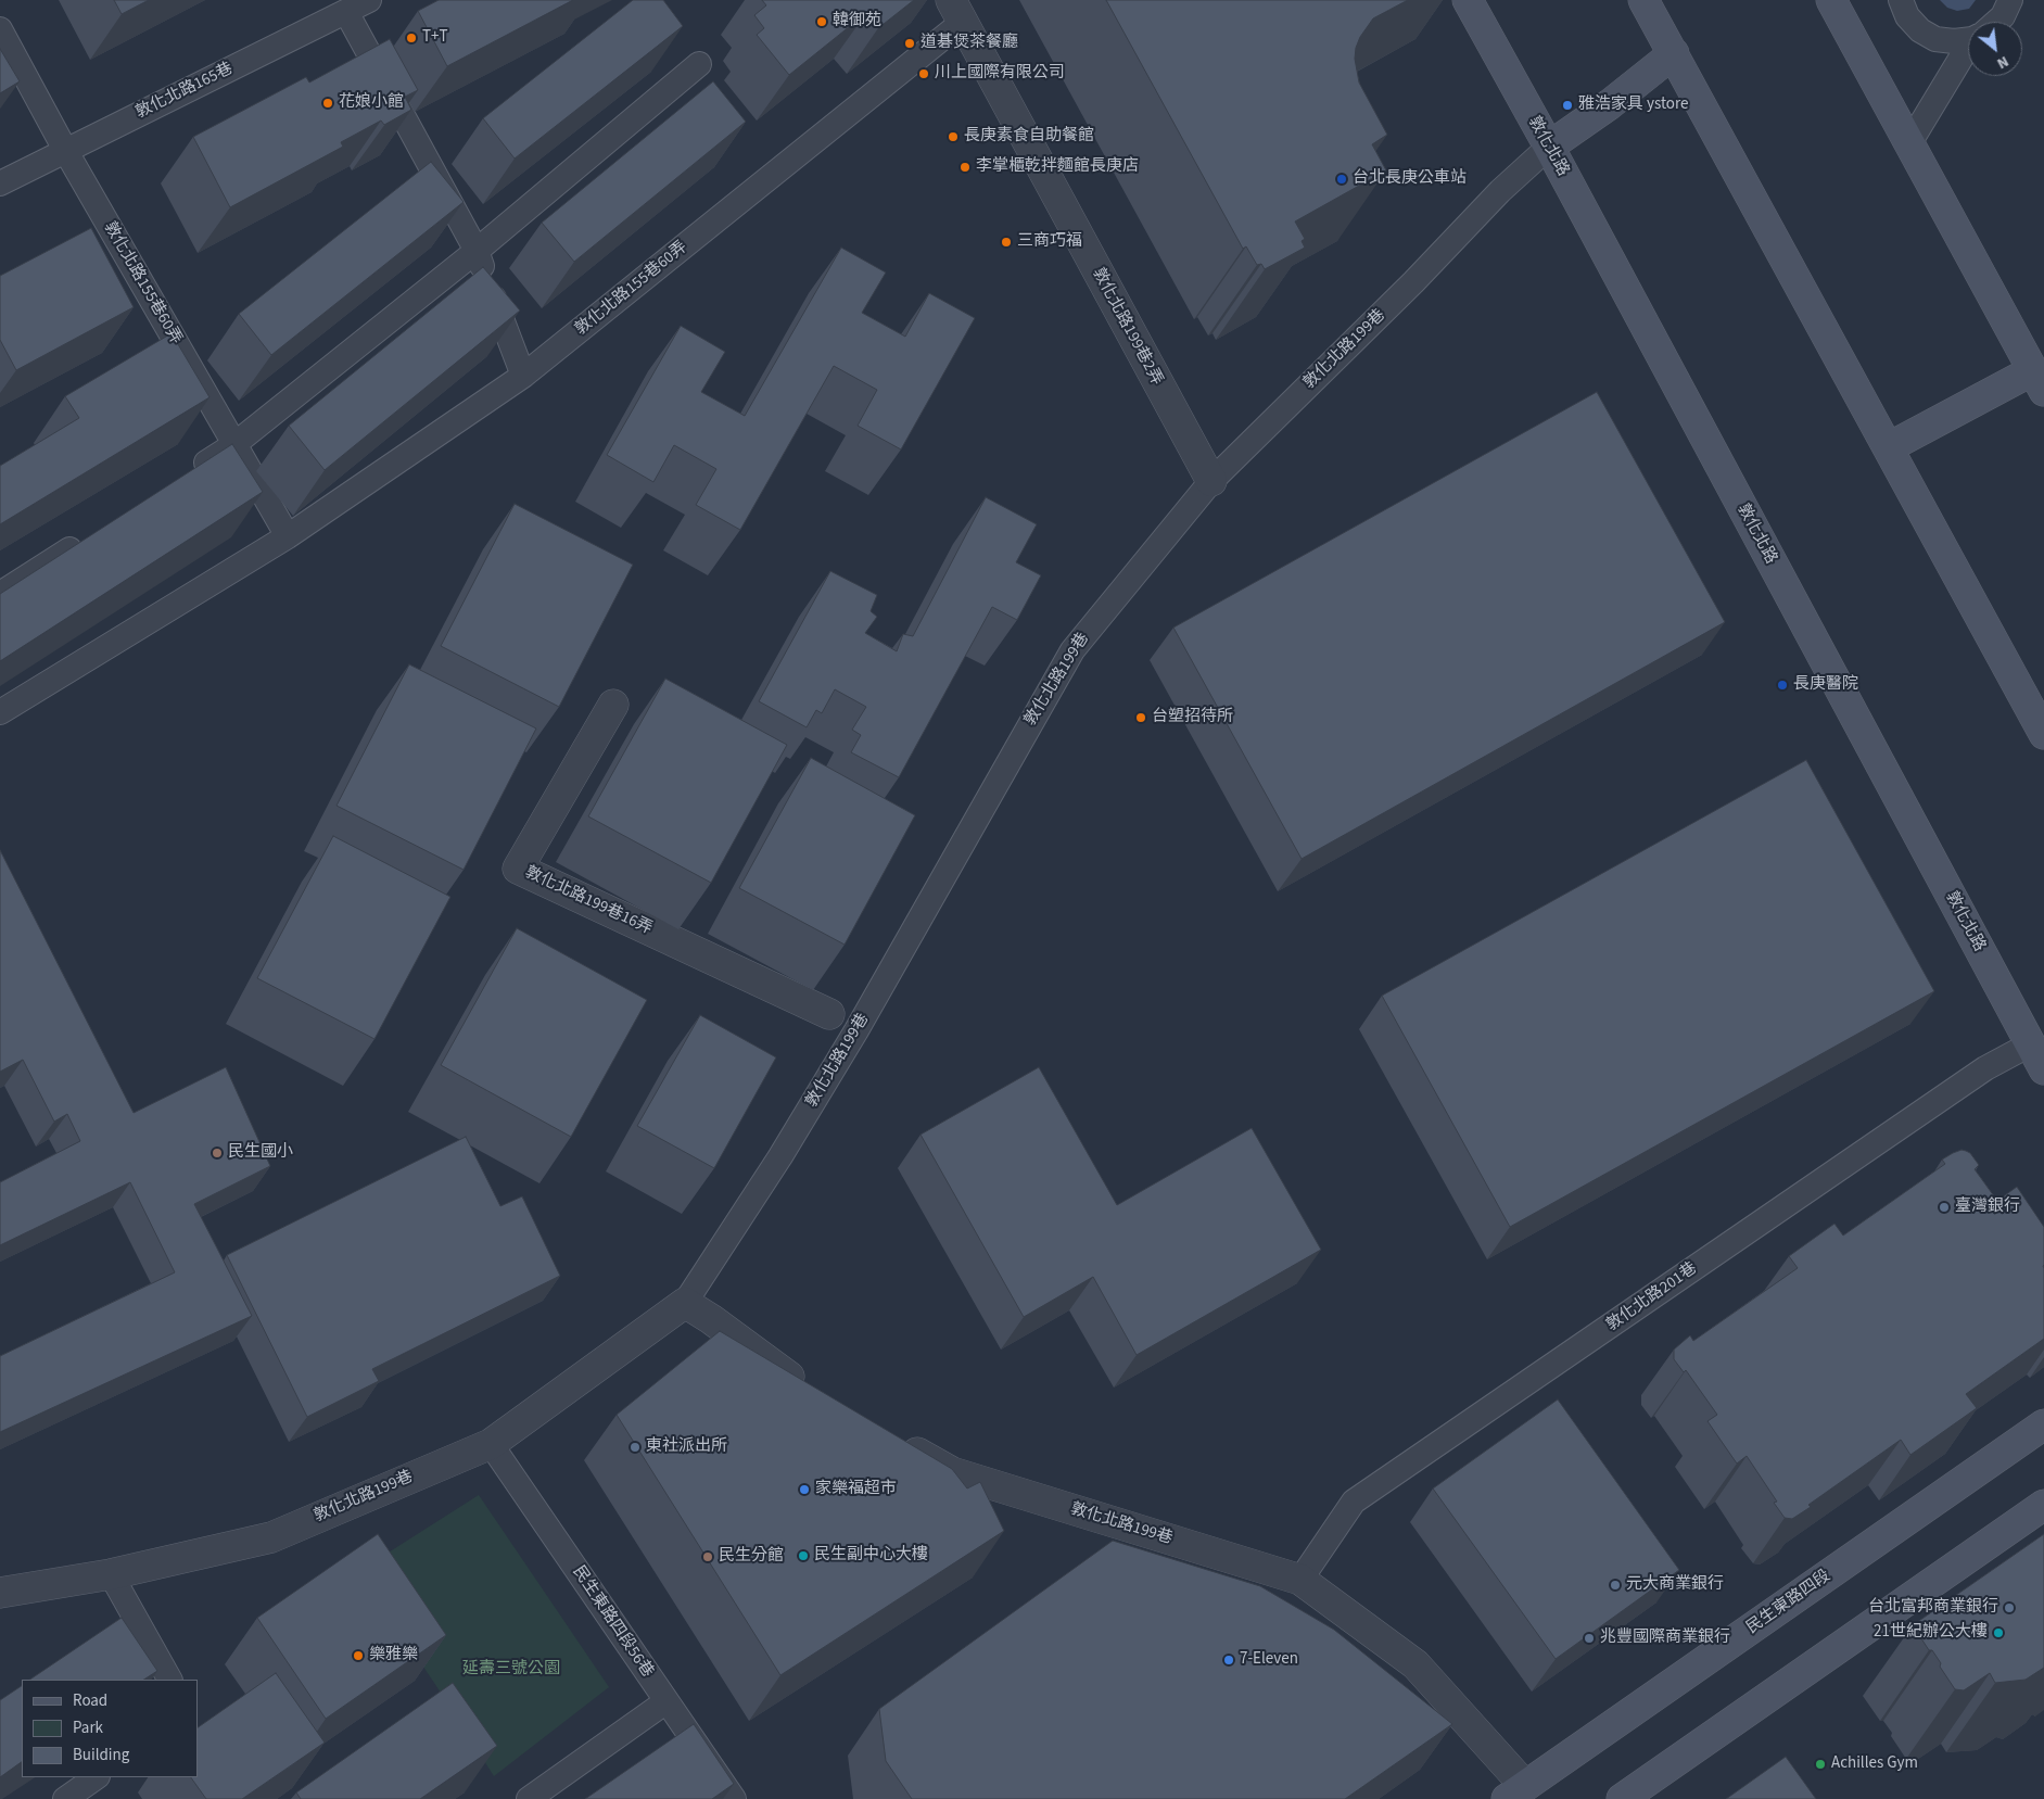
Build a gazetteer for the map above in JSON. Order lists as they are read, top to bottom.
{
  "streets": {
    "main road": ["敦化北路", "民生東路四段"],
    "street": ["敦化北路199巷2弄", "敦化北路199巷", "敦化北路199巷16弄"],
    "lane": [
      "敦化北路165巷",
      "敦化北路155巷60弄",
      "敦化北路201巷",
      "民生東路四段56巷"
    ]
  },
  "crossings": [
    ["敦化北路165巷", "敦化北路155巷60弄"],
    ["敦化北路", "敦化北路199巷"],
    ["敦化北路", "敦化北路201巷"],
    ["敦化北路155巷60弄", "敦化北路199巷2弄"],
    ["敦化北路199巷2弄", "敦化北路199巷"],
    ["敦化北路199巷", "敦化北路201巷"],
    ["敦化北路199巷", "民生東路四段"],
    ["敦化北路199巷", "民生東路四段56巷"]
  ],
  "parks": ["延壽三號公園"],
  "places": [
    "韓御苑",
    "T+T",
    "道碁煲茶餐廳",
    "川上國際有限公司",
    "花娘小館",
    "雅浩家具 ystore",
    "長庚素食自助餐館",
    "李掌櫃乾拌麵館長庚店",
    "台北長庚公車站",
    "三商巧福",
    "長庚醫院",
    "台塑招待所",
    "民生國小",
    "臺灣銀行",
    "東社派出所",
    "家樂福超市",
    "民生副中心大樓",
    "民生分館",
    "元大商業銀行",
    "台北富邦商業銀行",
    "21世紀辦公大樓",
    "兆豐國際商業銀行",
    "樂雅樂",
    "7-Eleven",
    "Achilles Gym"
  ],
  "legend": ["Road", "Park", "Building"],
  "north": "bottom right"
}
